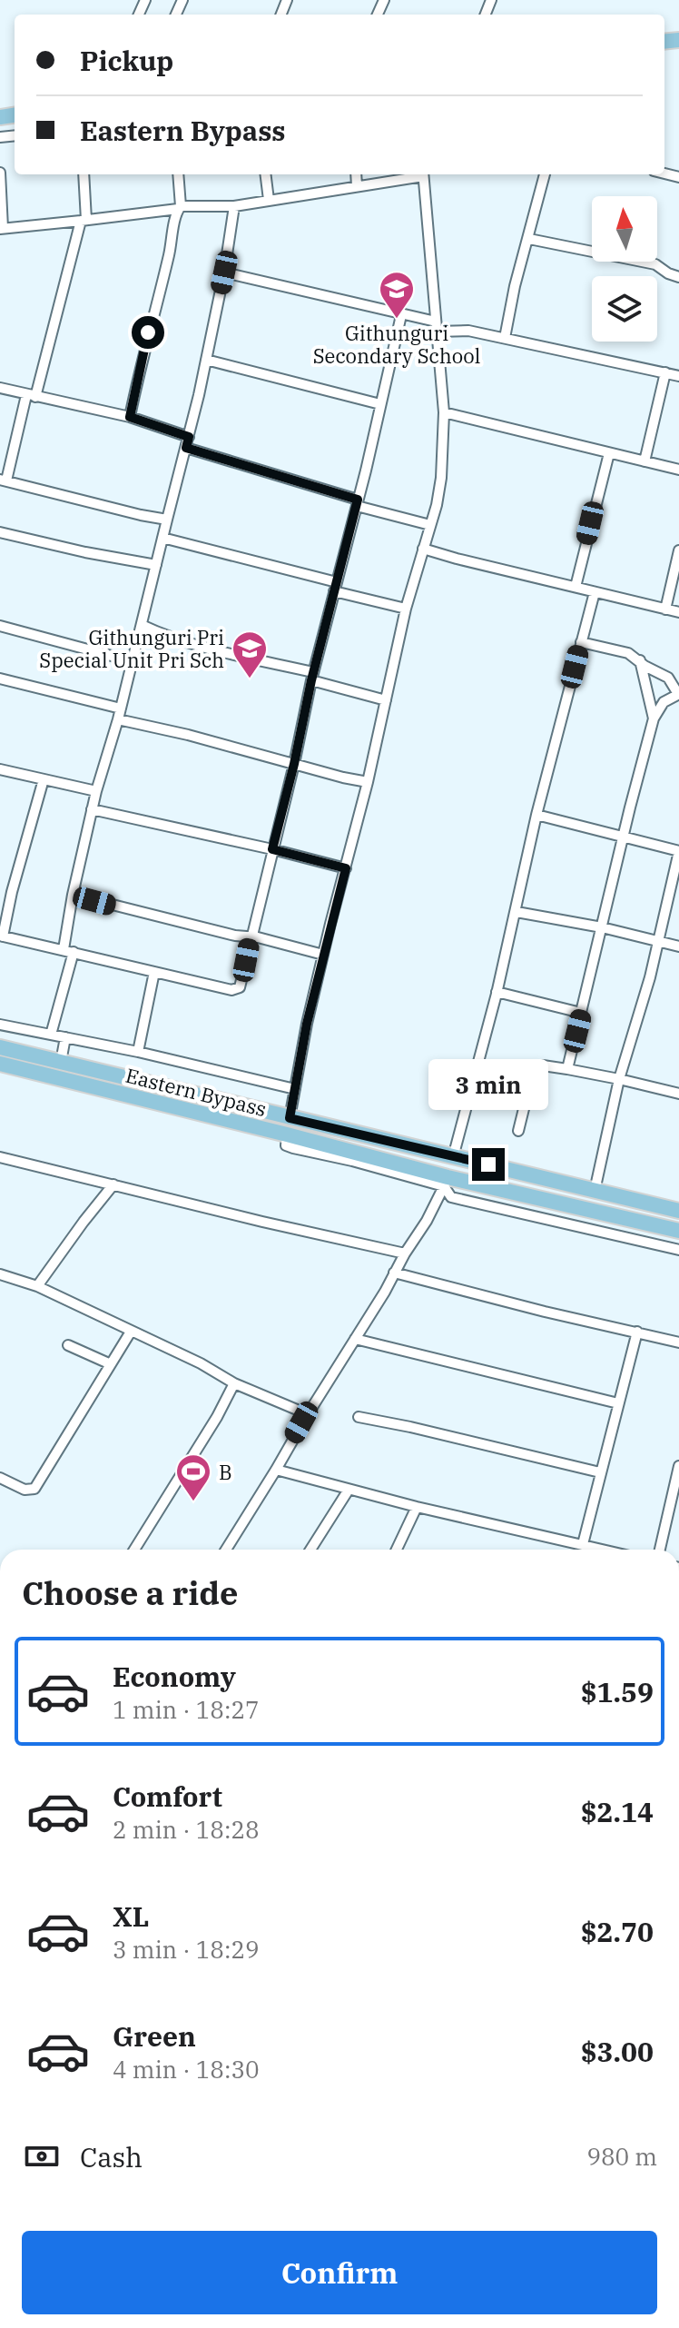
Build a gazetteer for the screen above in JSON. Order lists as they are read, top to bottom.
{
  "streets": {
    "main road": ["Eastern Bypass"]
  },
  "places": {
    "school or university": ["Githunguri Secondary School", "Githunguri Pri Special Unit Pri Sch"],
    "sports": ["B"]
  },
  "north": "top",
  "page": {
    "banner": ["Pickup", "Eastern Bypass"],
    "bubble": "3 min",
    "heading": "Choose a ride",
    "list": [
      {
        "name": "Economy",
        "note": "1 min · 18:27",
        "value": "$1.59"
      },
      {
        "name": "Comfort",
        "note": "2 min · 18:28",
        "value": "$2.14"
      },
      {
        "name": "XL",
        "note": "3 min · 18:29",
        "value": "$2.70"
      },
      {
        "name": "Green",
        "note": "4 min · 18:30",
        "value": "$3.00"
      }
    ],
    "pay": ["Cash", "980 m"],
    "buttons": "Confirm"
  }
}
